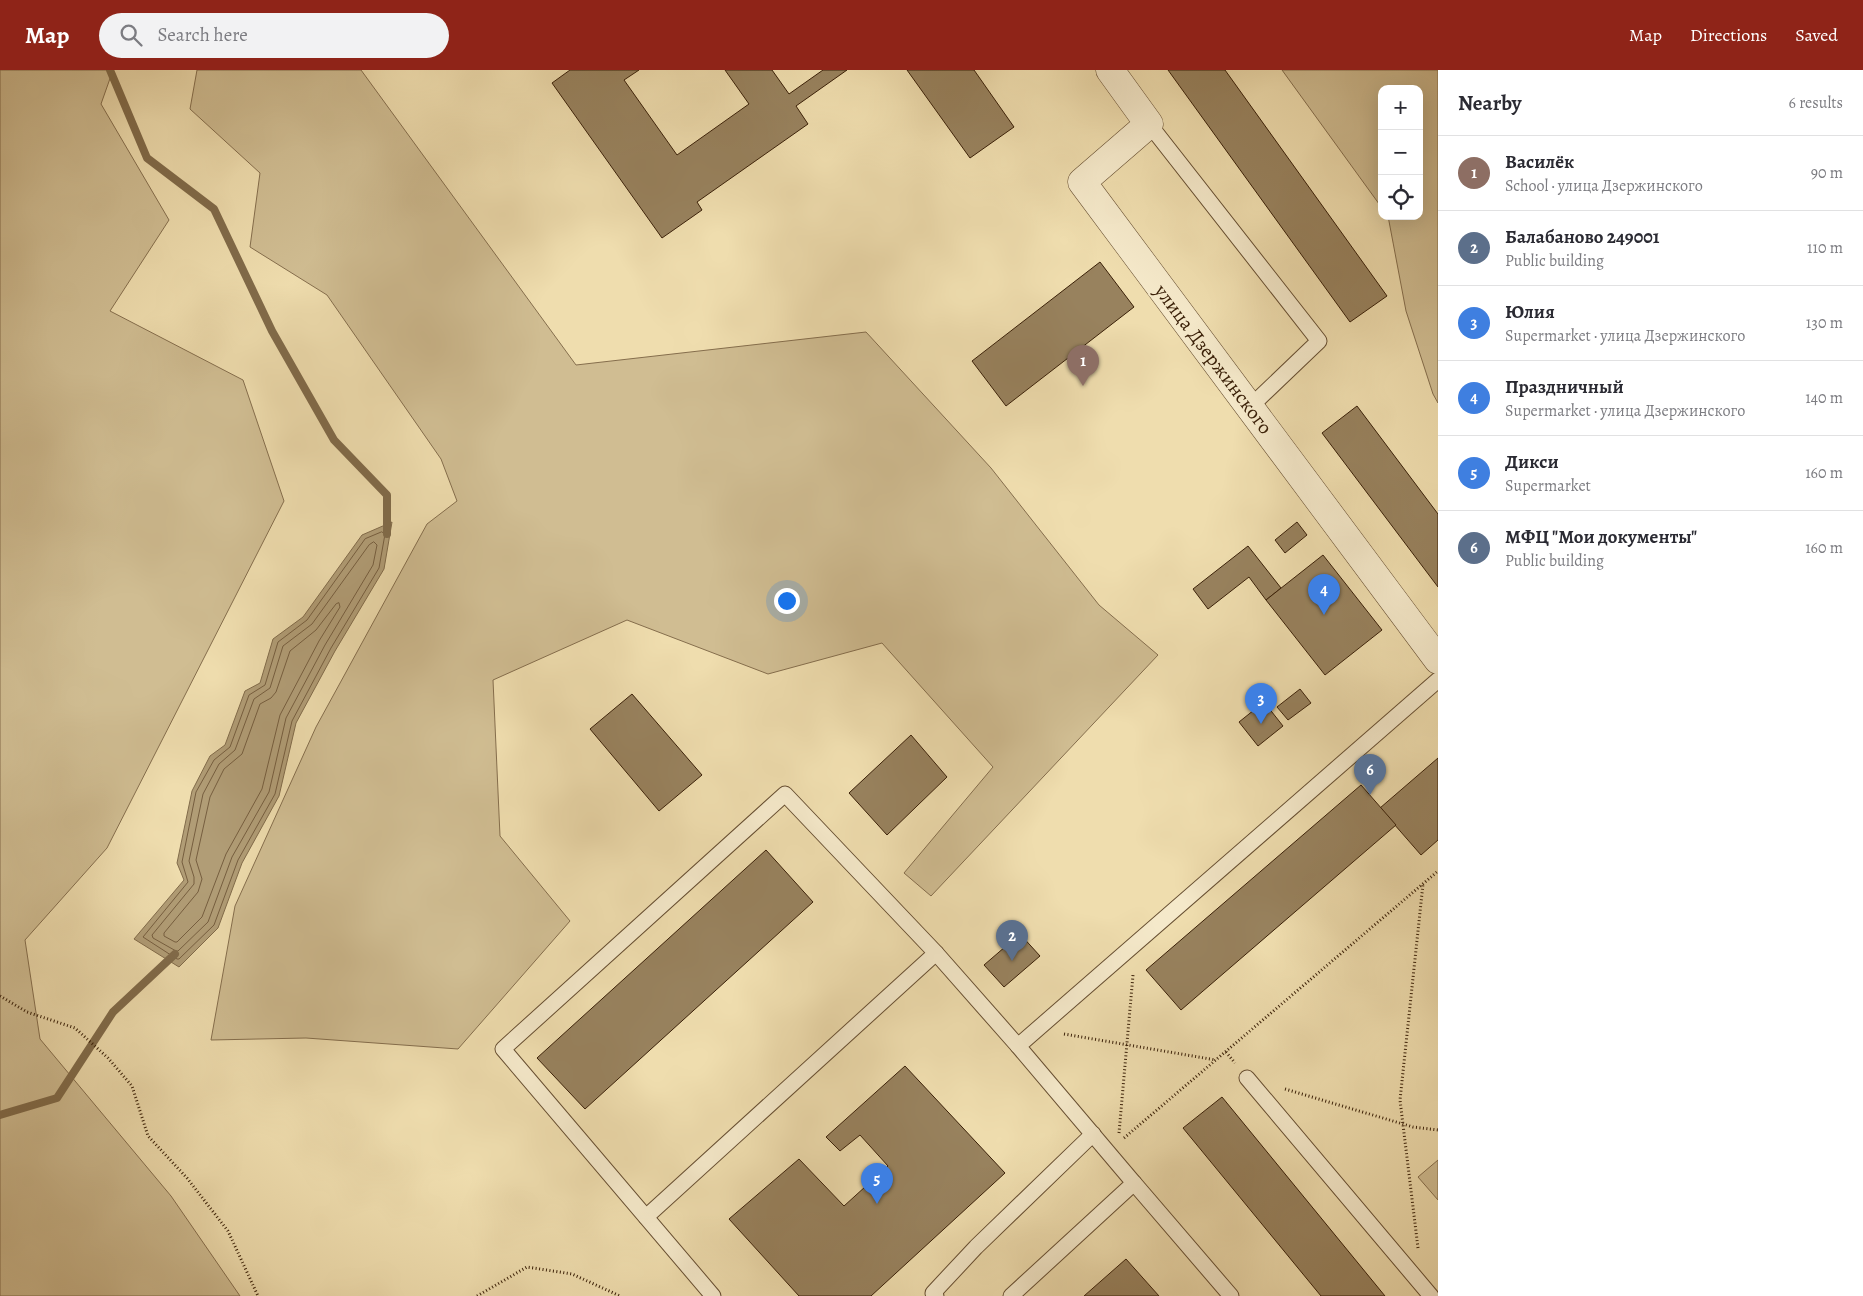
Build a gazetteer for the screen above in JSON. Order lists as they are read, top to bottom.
{
  "streets": {
    "street": ["улица Дзержинского"]
  },
  "page": {
    "header": "Map",
    "search": "Search here",
    "nav": ["Map", "Directions", "Saved"],
    "heading": ["Nearby", "6 results"],
    "map_buttons": ["+", "−"],
    "list": [
      {
        "mark": "1",
        "name": "Василёк",
        "note": "School · улица Дзержинского",
        "value": "90 m"
      },
      {
        "mark": "2",
        "name": "Балабаново 249001",
        "note": "Public building",
        "value": "110 m"
      },
      {
        "mark": "3",
        "name": "Юлия",
        "note": "Supermarket · улица Дзержинского",
        "value": "130 m"
      },
      {
        "mark": "4",
        "name": "Праздничный",
        "note": "Supermarket · улица Дзержинского",
        "value": "140 m"
      },
      {
        "mark": "5",
        "name": "Дикси",
        "note": "Supermarket",
        "value": "160 m"
      },
      {
        "mark": "6",
        "name": "МФЦ \"Мои документы\"",
        "note": "Public building",
        "value": "160 m"
      }
    ],
    "pins": [
      "1",
      "4",
      "3",
      "6",
      "2",
      "5"
    ]
  }
}
